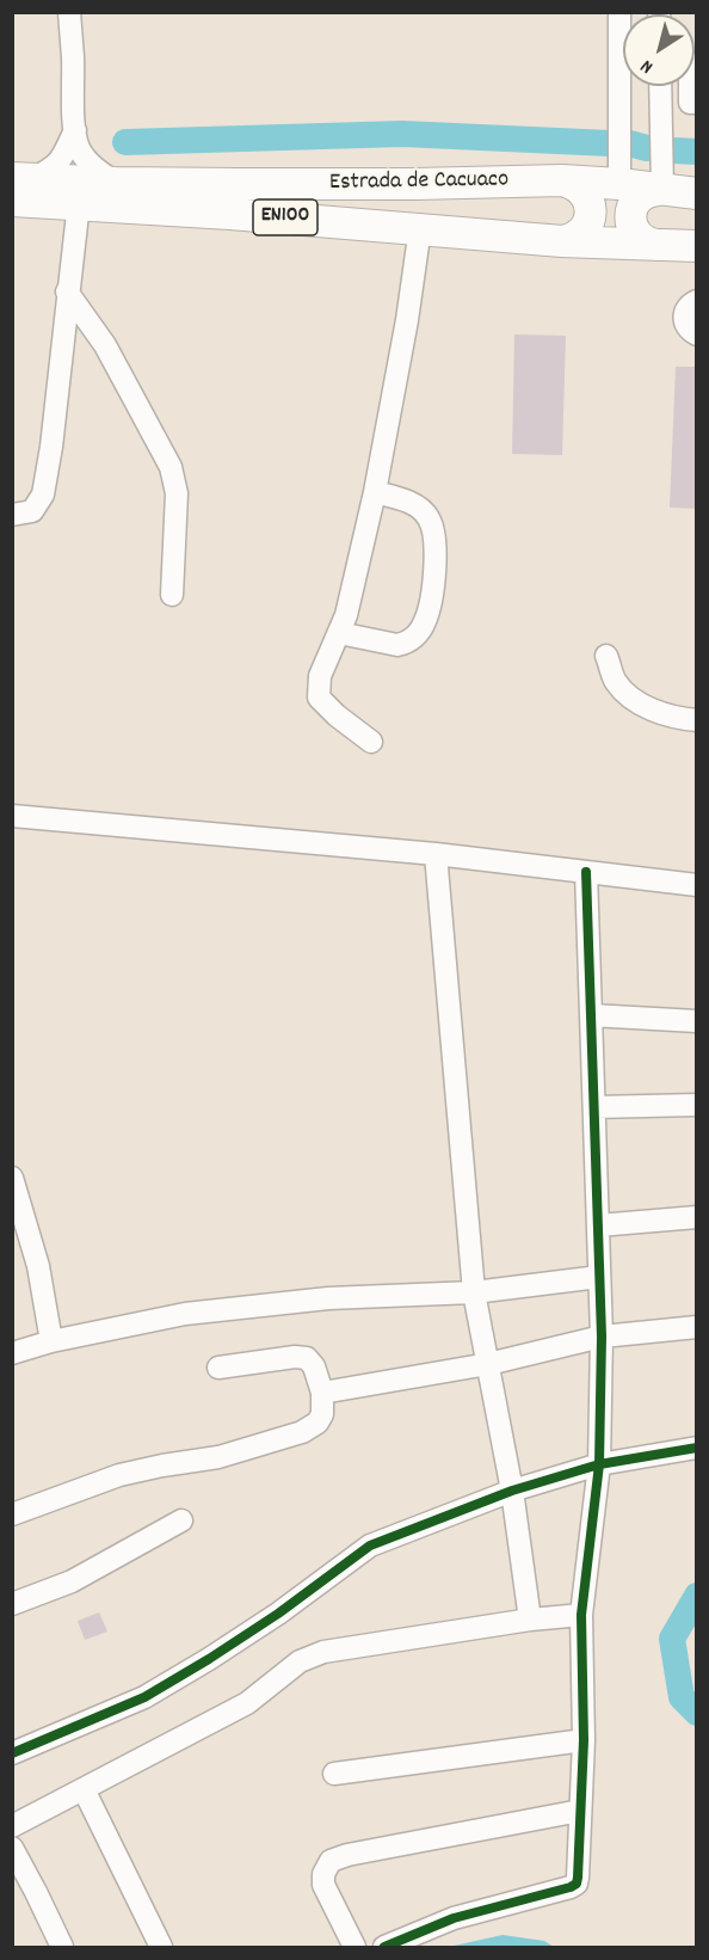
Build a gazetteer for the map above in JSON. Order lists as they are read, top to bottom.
{
  "streets": {
    "highway": ["Estrada de Cacuaco", "EN100"]
  },
  "crossings": [
    ["Estrada de Cacuaco", "EN100"]
  ],
  "north": "bottom left"
}
